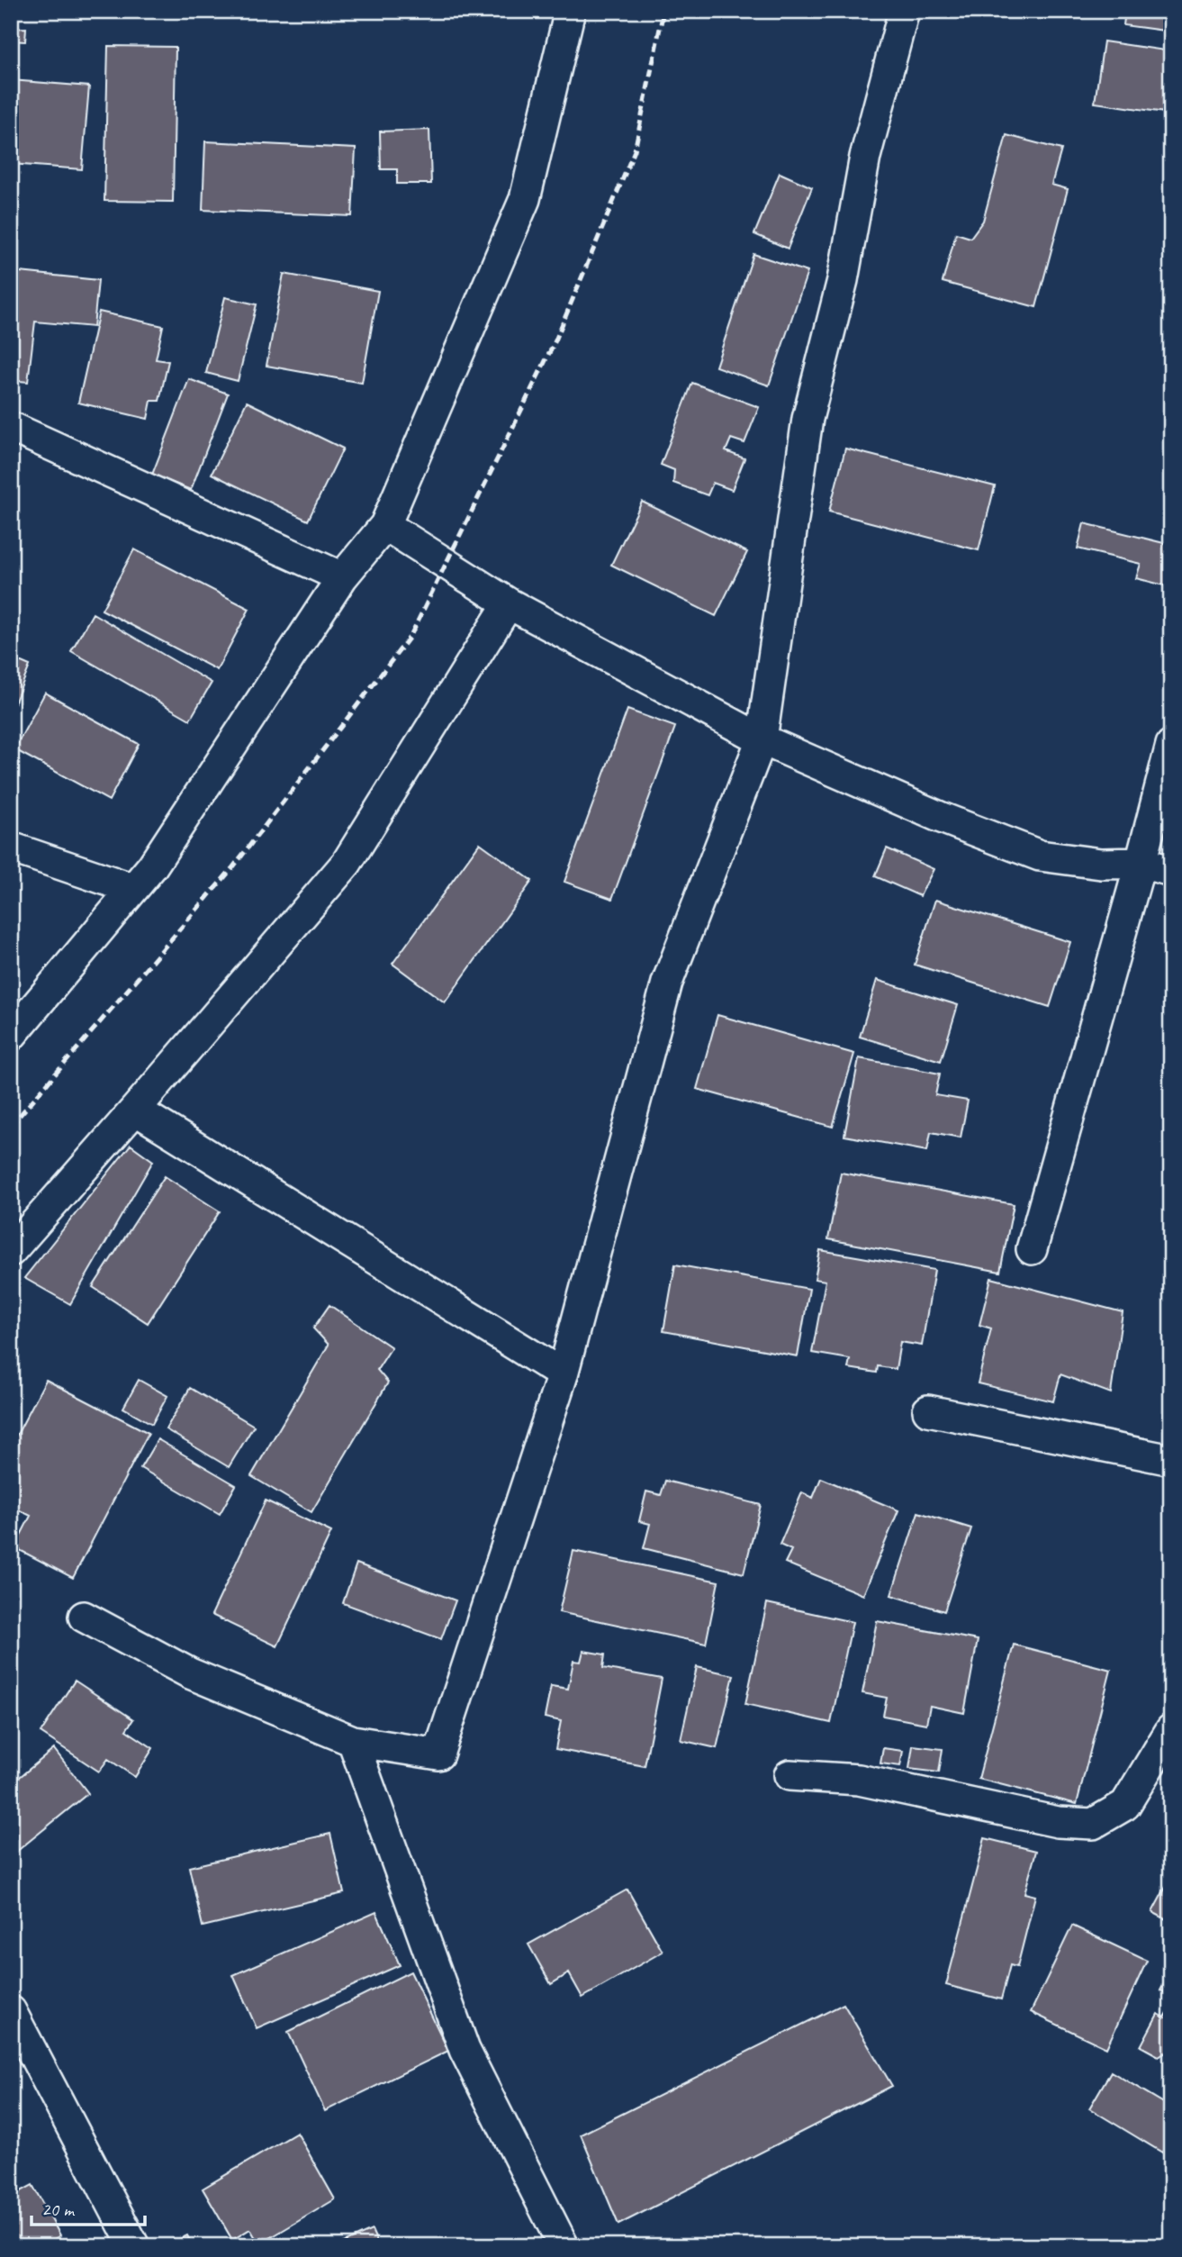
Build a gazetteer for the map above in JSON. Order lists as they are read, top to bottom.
{
  "scale_bar": "20 m"
}
